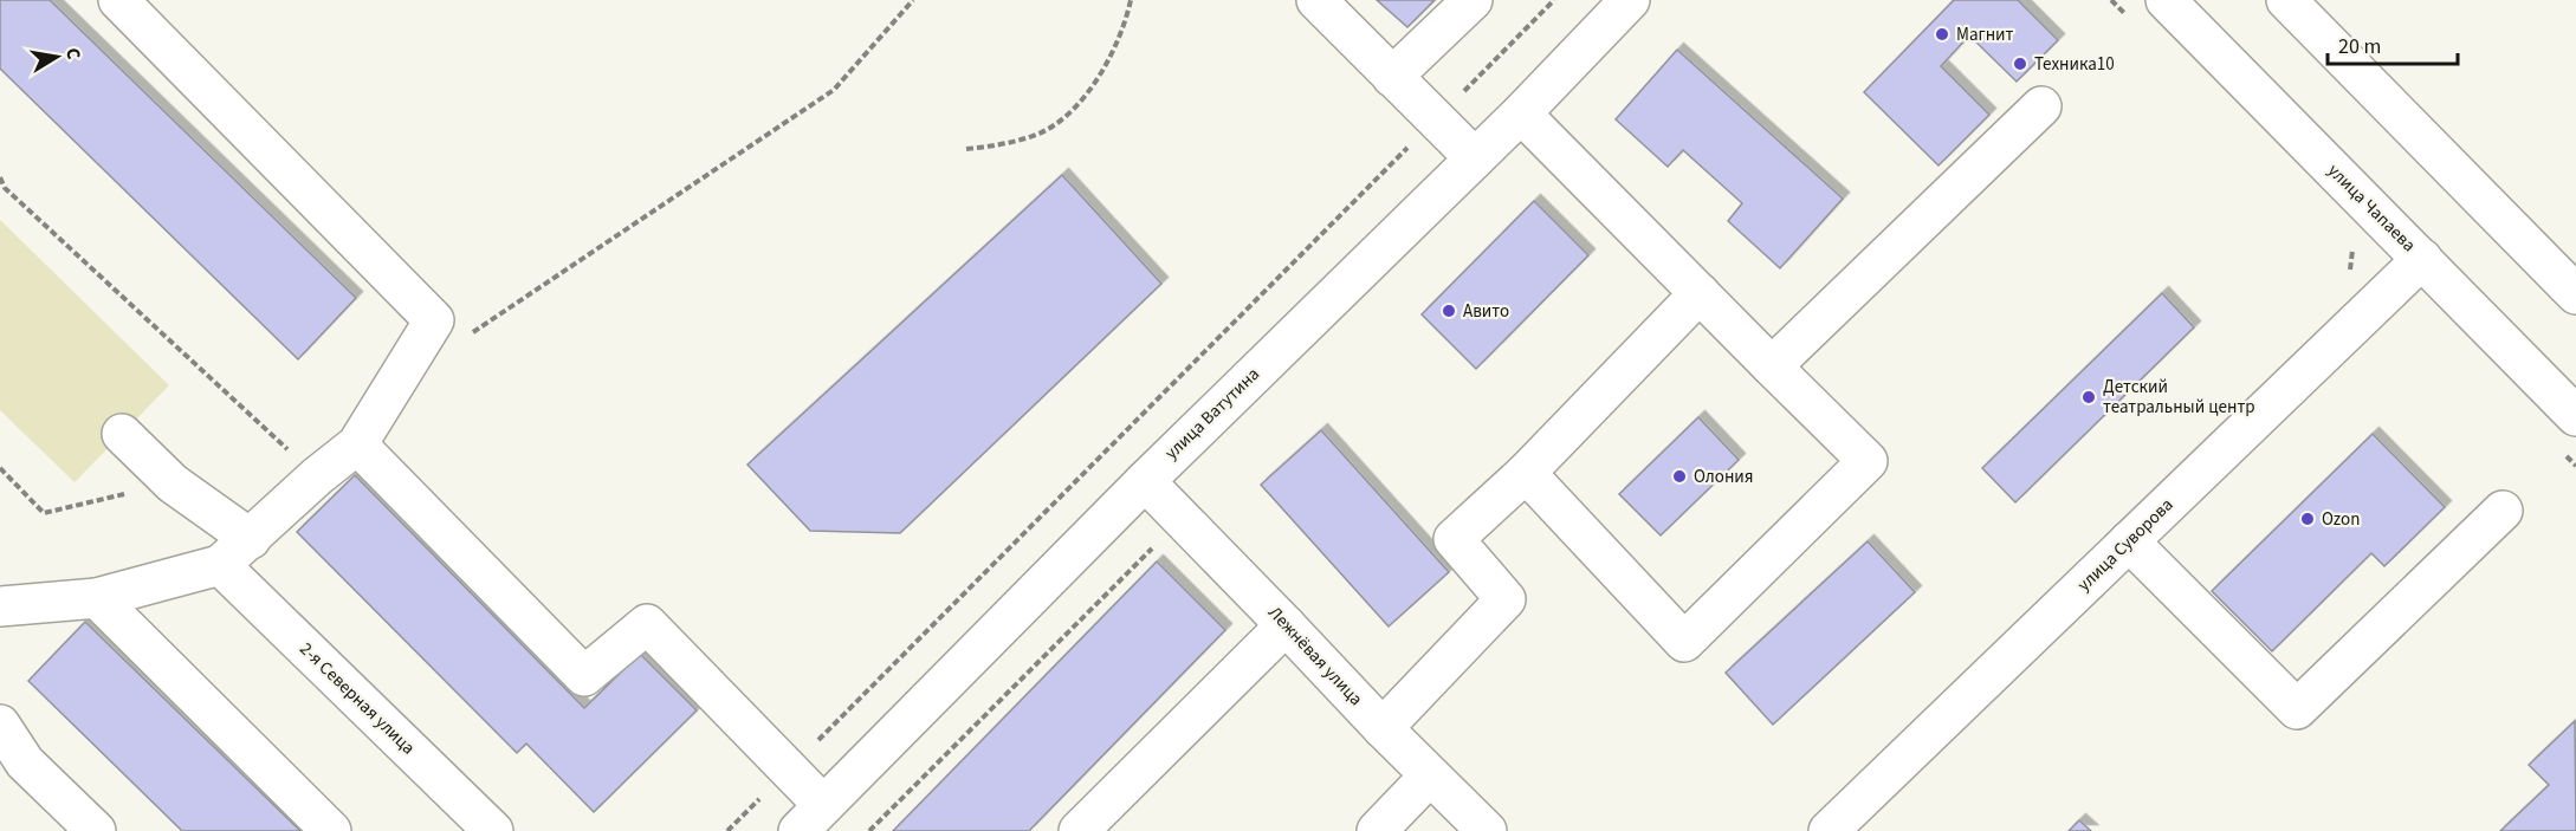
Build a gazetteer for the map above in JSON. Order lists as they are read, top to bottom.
{
  "streets": {
    "main road": [
      "улица Чапаева",
      "улица Ватутина",
      "улица Суворова",
      "Лежнёвая улица",
      "2-я Северная улица"
    ]
  },
  "crossings": [
    ["улица Чапаева", "улица Суворова"],
    ["улица Ватутина", "Лежнёвая улица"]
  ],
  "places": [
    "Магнит",
    "Техника10",
    "Авито",
    "Детский театральный центр",
    "Олония",
    "Ozon"
  ],
  "scale_bar": "20 m",
  "north": "right"
}
